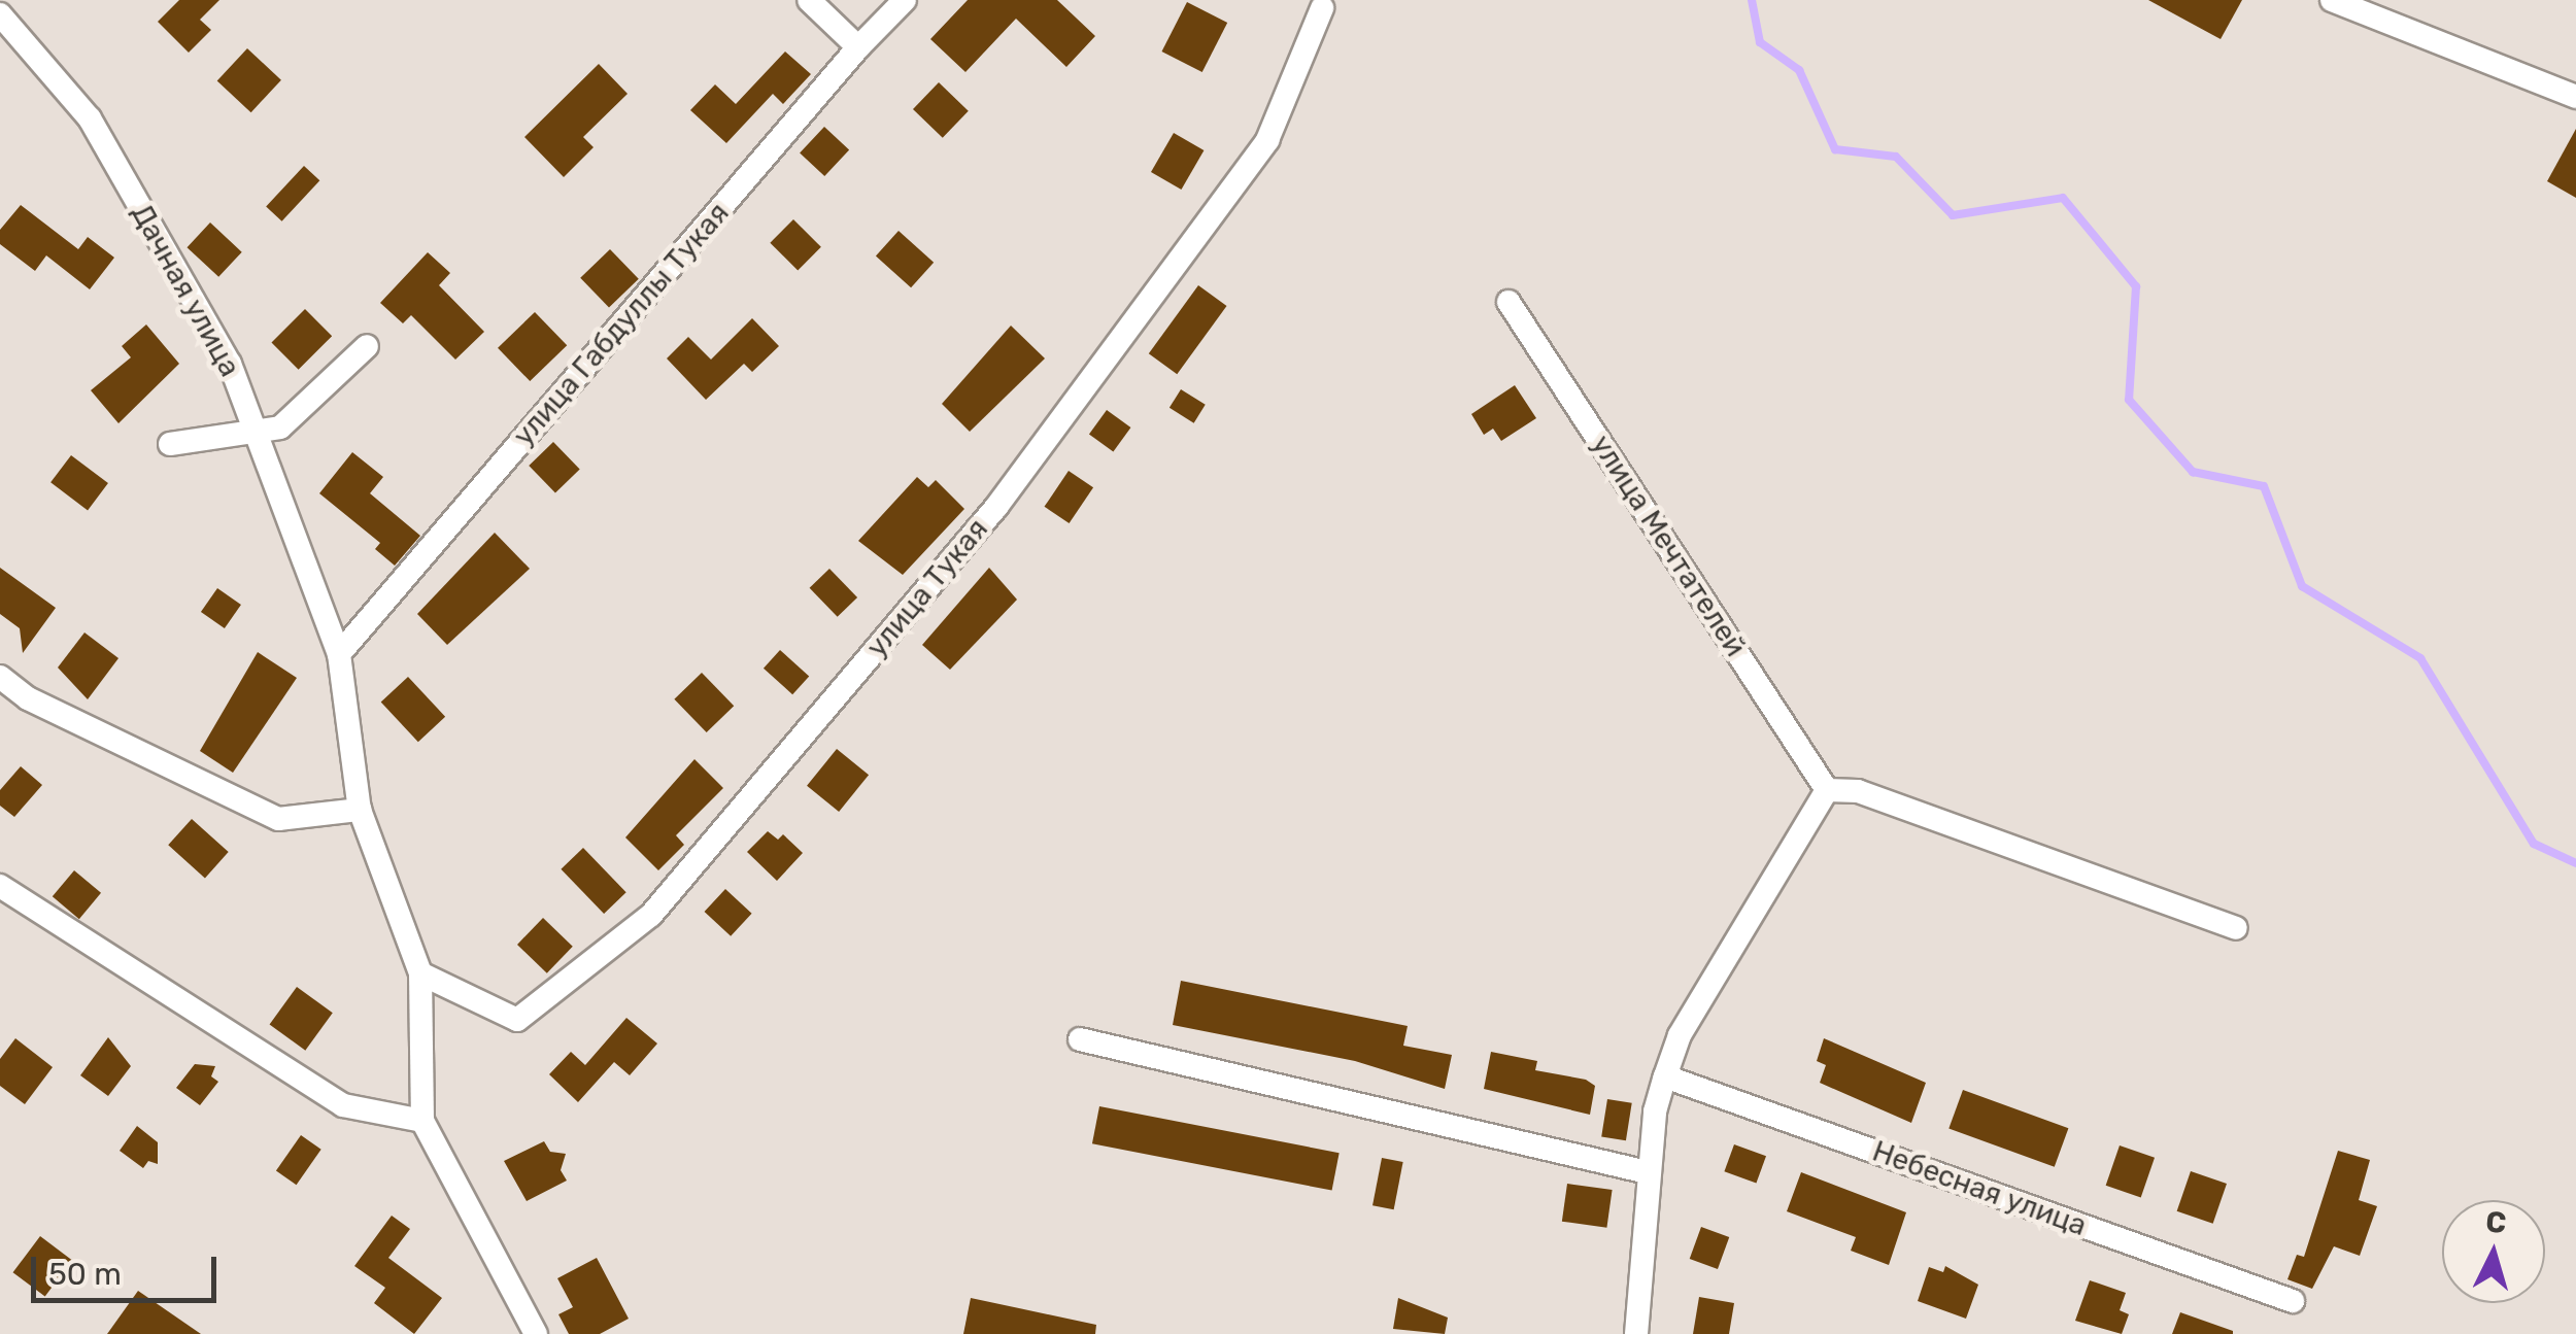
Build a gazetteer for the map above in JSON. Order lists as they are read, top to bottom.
{
  "streets": {
    "street": [
      "Дачная улица",
      "улица Габдуллы Тукая",
      "улица Мечтателей",
      "улица Тукая",
      "Небесная улица"
    ]
  },
  "crossings": [
    ["Дачная улица", "улица Габдуллы Тукая"],
    ["Дачная улица", "улица Тукая"]
  ],
  "scale_bar": "50 m",
  "north": "top"
}
